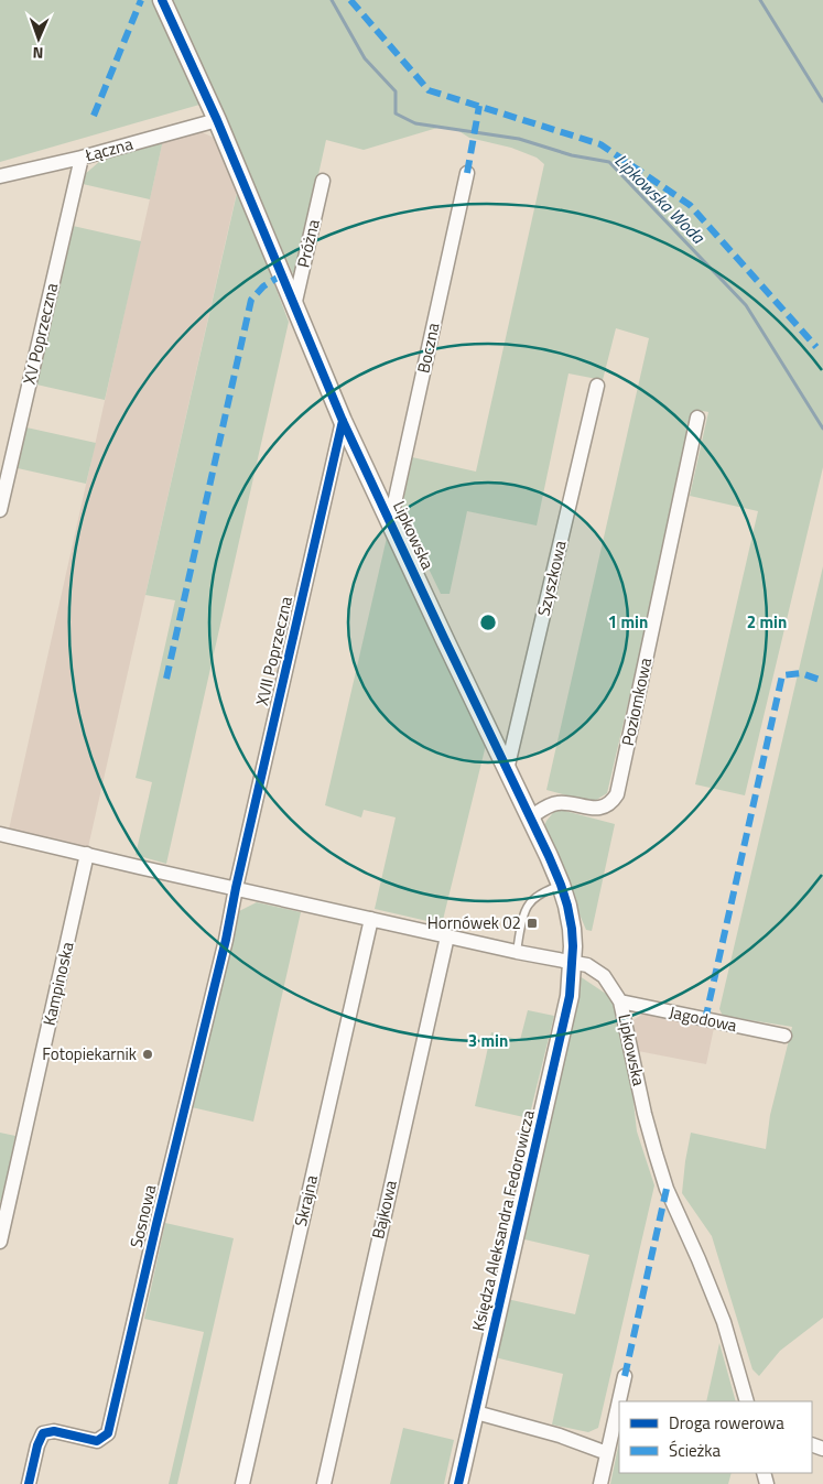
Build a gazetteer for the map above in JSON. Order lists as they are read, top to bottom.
{
  "streets": {
    "street": [
      "Łączna",
      "Próżna",
      "XV Poprzeczna",
      "Boczna",
      "Lipkowska",
      "Szyszkowa",
      "XVII Poprzeczna",
      "Poziomkowa",
      "Kampinoska",
      "Jagodowa",
      "Skrajna",
      "Bajkowa",
      "Sosnowa",
      "Księdza Aleksandra Fedorowicza"
    ]
  },
  "crossings": [
    ["Łączna", "XV Poprzeczna"],
    ["Łączna", "Lipkowska"],
    ["Próżna", "Lipkowska"],
    ["Boczna", "Lipkowska"],
    ["Lipkowska", "Szyszkowa"],
    ["Lipkowska", "XVII Poprzeczna"],
    ["Lipkowska", "Poziomkowa"],
    ["Lipkowska", "Jagodowa"],
    ["Lipkowska", "Księdza Aleksandra Fedorowicza"],
    ["XVII Poprzeczna", "Sosnowa"]
  ],
  "water": ["Lipkowska Woda"],
  "places": {
    "transit": ["Hornówek 02"],
    "other": ["Fotopiekarnik"]
  },
  "legend": ["Droga rowerowa", "Ścieżka"],
  "north": "bottom",
  "rings": ["1 min", "2 min", "3 min"]
}
